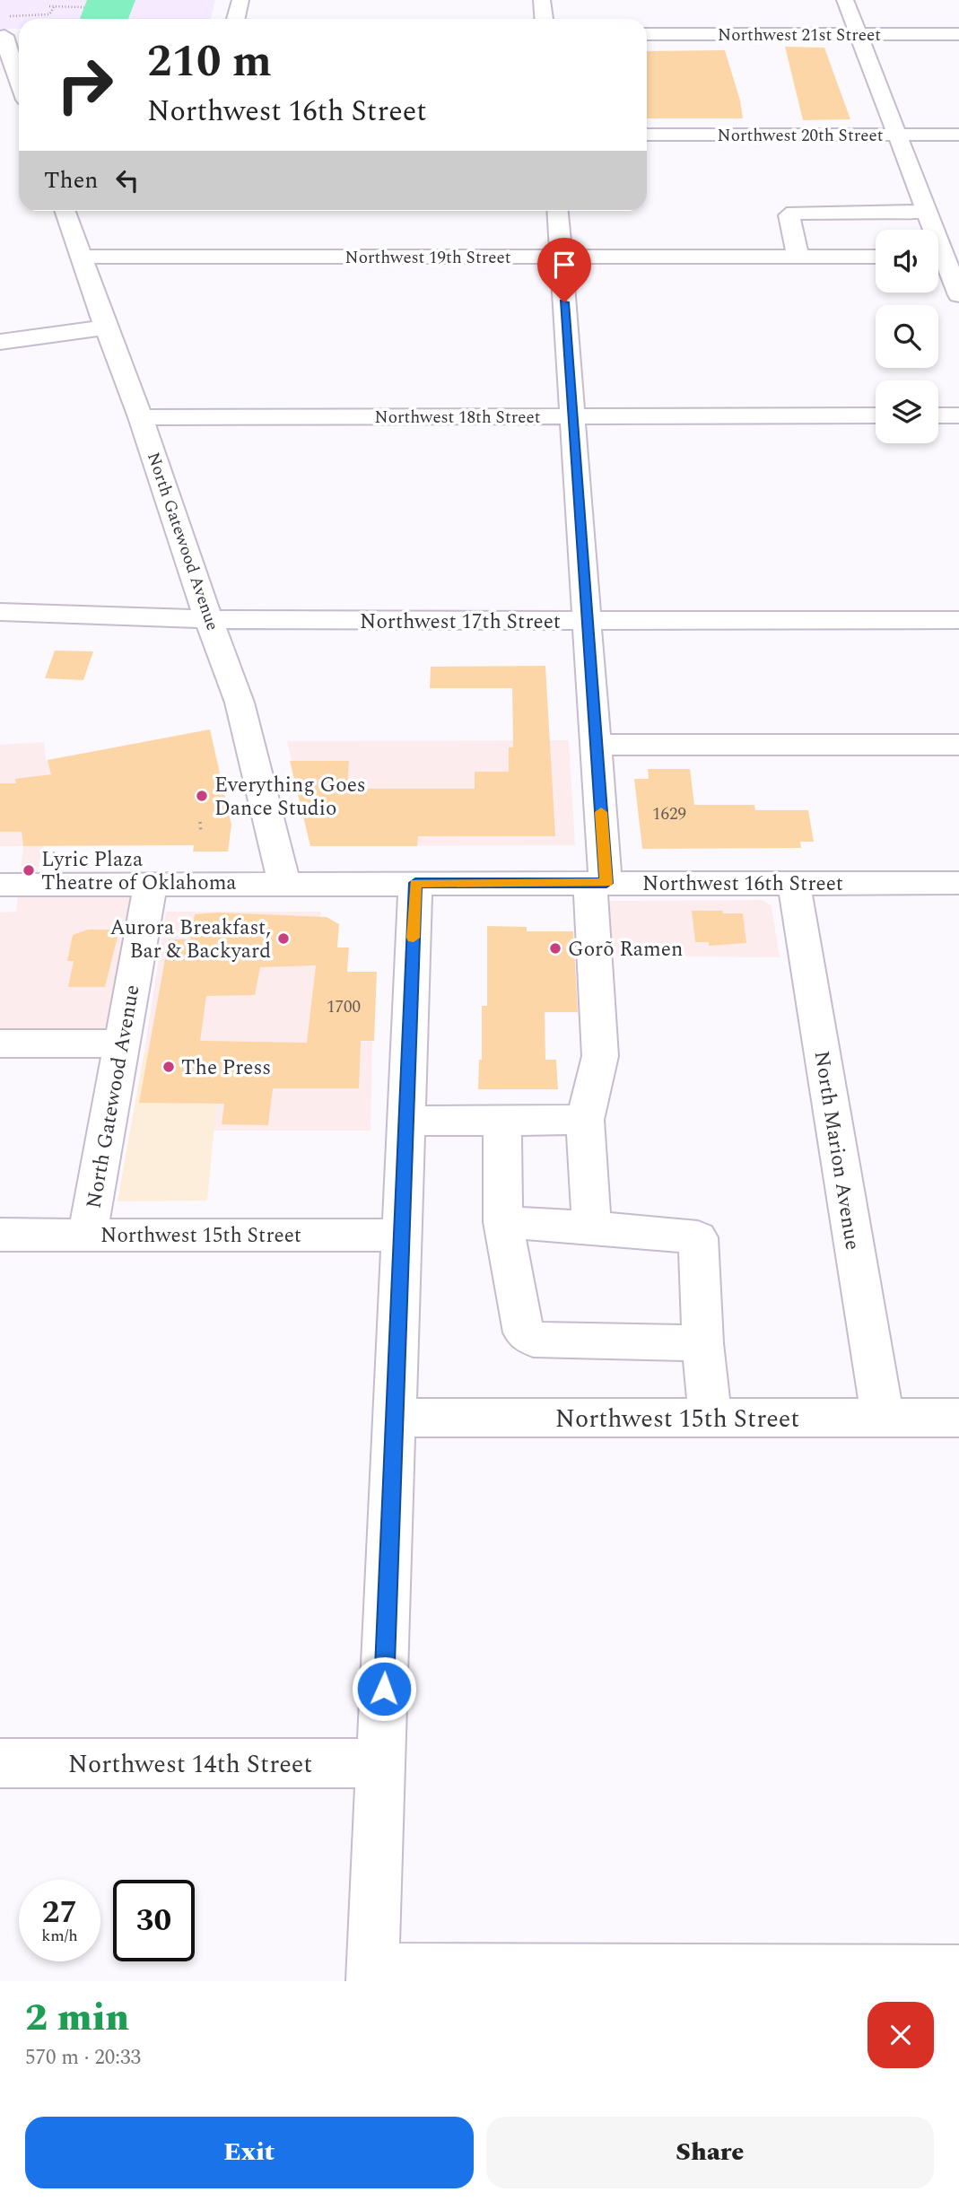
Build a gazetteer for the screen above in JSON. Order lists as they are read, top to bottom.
{
  "streets": {
    "street": [
      "Northwest 21st Street",
      "Northwest 20th Street",
      "Northwest 19th Street",
      "Northwest 18th Street",
      "North Gatewood Avenue",
      "Northwest 17th Street",
      "Northwest 16th Street",
      "North Marion Avenue",
      "Northwest 15th Street",
      "Northwest 14th Street"
    ]
  },
  "crossings": [
    ["Northwest 19th Street", "North Gatewood Avenue"],
    ["Northwest 18th Street", "North Gatewood Avenue"],
    ["North Gatewood Avenue", "Northwest 17th Street"],
    ["North Gatewood Avenue", "Northwest 16th Street"],
    ["North Gatewood Avenue", "Northwest 15th Street"],
    ["Northwest 16th Street", "North Marion Avenue"],
    ["North Marion Avenue", "Northwest 15th Street"]
  ],
  "places": [
    "Everything Goes Dance Studio",
    "Lyric Plaza Theatre of Oklahoma",
    "Aurora Breakfast, Bar & Backyard",
    "Gorõ Ramen",
    "The Press"
  ],
  "house_numbers": ["1629", "1700"],
  "page": {
    "turn": ["210 m", "Northwest 16th Street"],
    "then": "Then",
    "speed": "27 km/h",
    "limit": "30",
    "heading": ["2 min", "570 m · 20:33"],
    "buttons": ["Exit", "Share"]
  }
}
